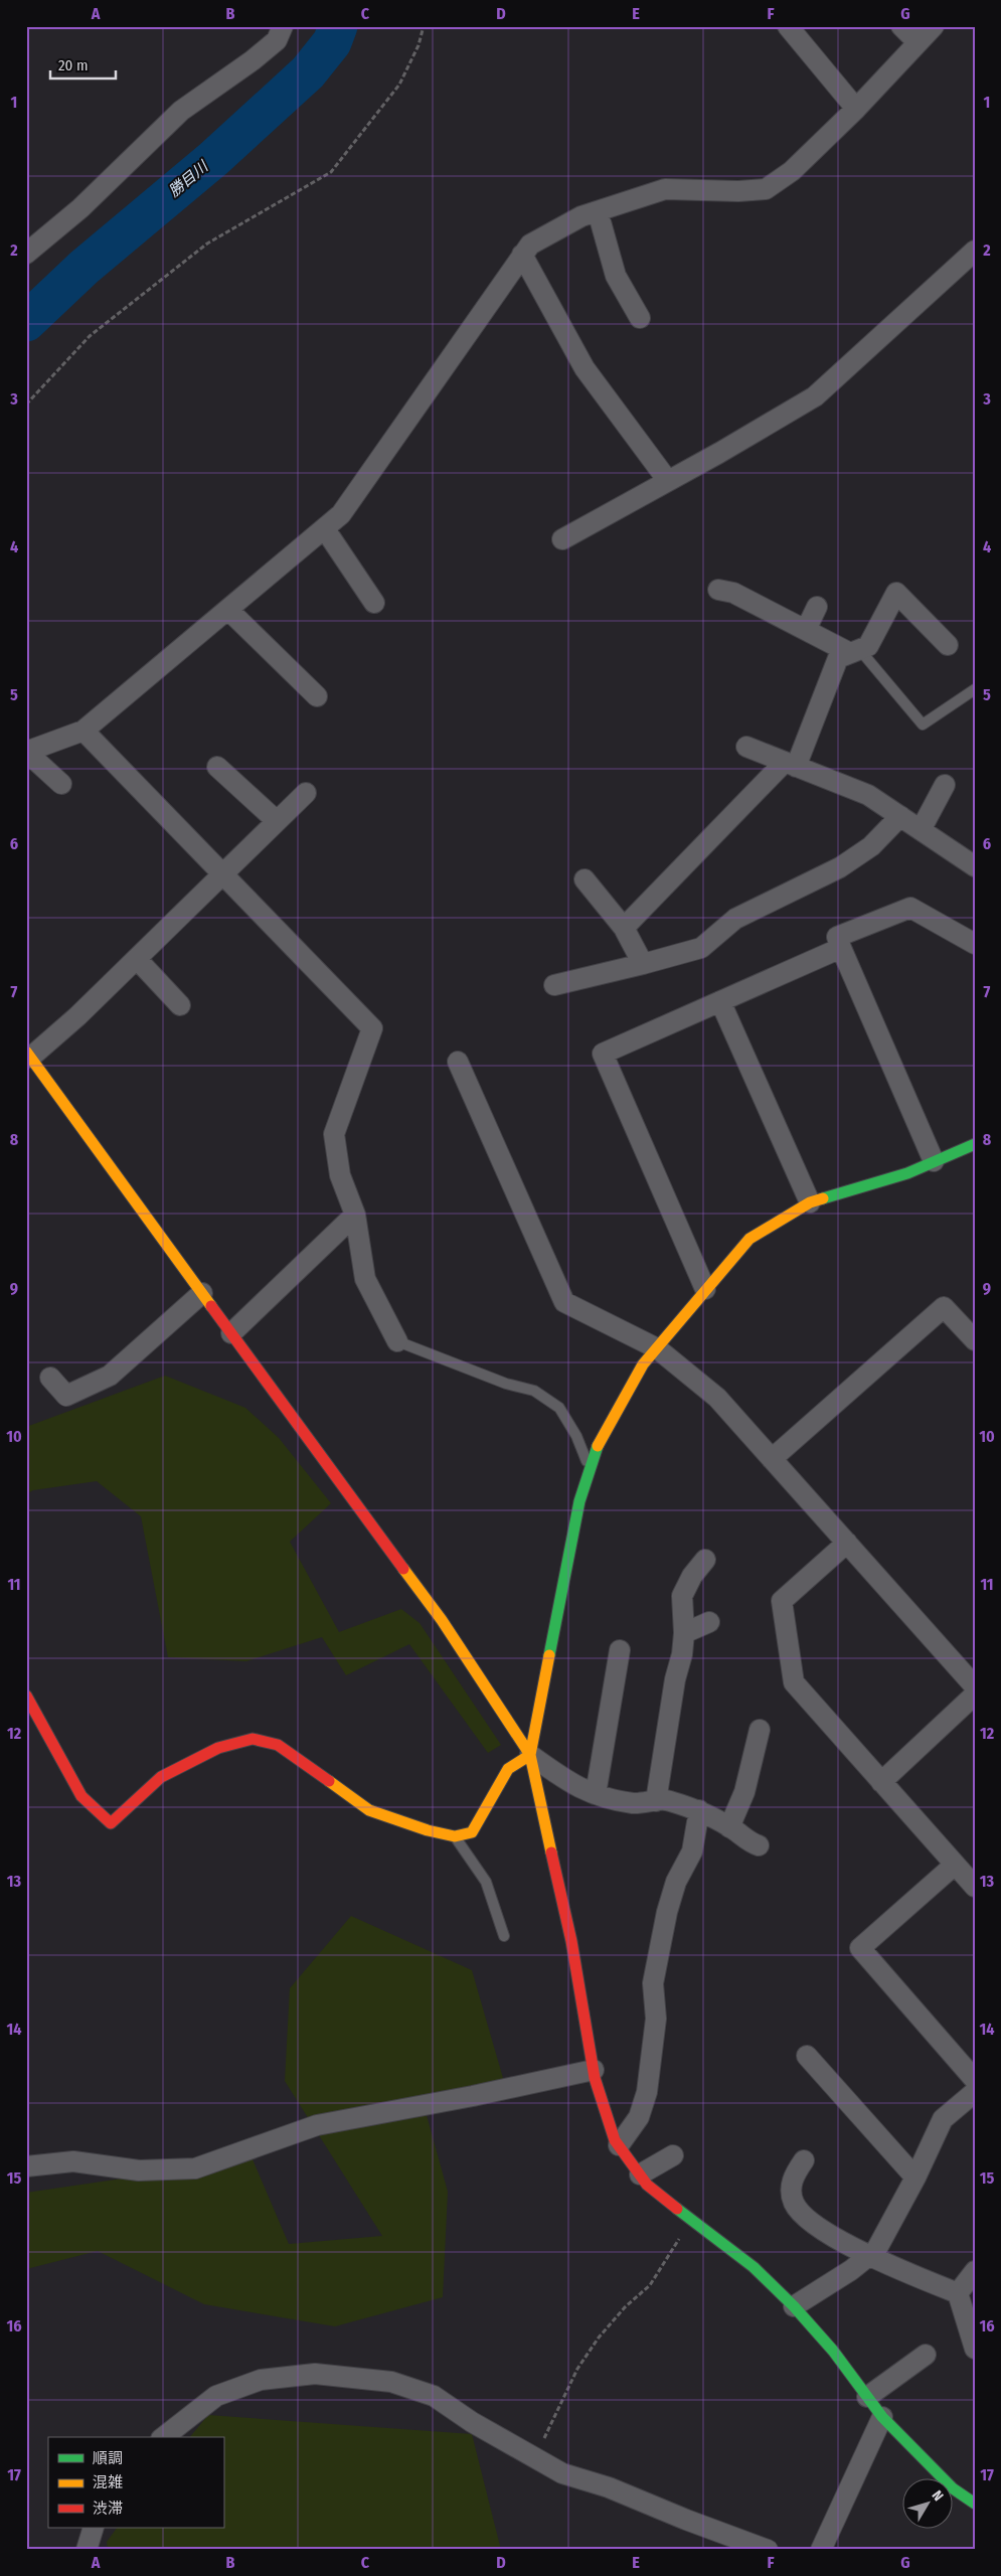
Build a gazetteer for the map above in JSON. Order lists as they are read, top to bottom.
{
  "water": ["勝目川"],
  "legend": ["順調", "混雑", "渋滞"],
  "scale_bar": "20 m",
  "north": "top right",
  "grid": {
    "columns": [
      "A",
      "B",
      "C",
      "D",
      "E",
      "F",
      "G"
    ],
    "rows": [
      "1",
      "2",
      "3",
      "4",
      "5",
      "6",
      "7",
      "8",
      "9",
      "10",
      "11",
      "12",
      "13",
      "14",
      "15",
      "16",
      "17"
    ]
  }
}
